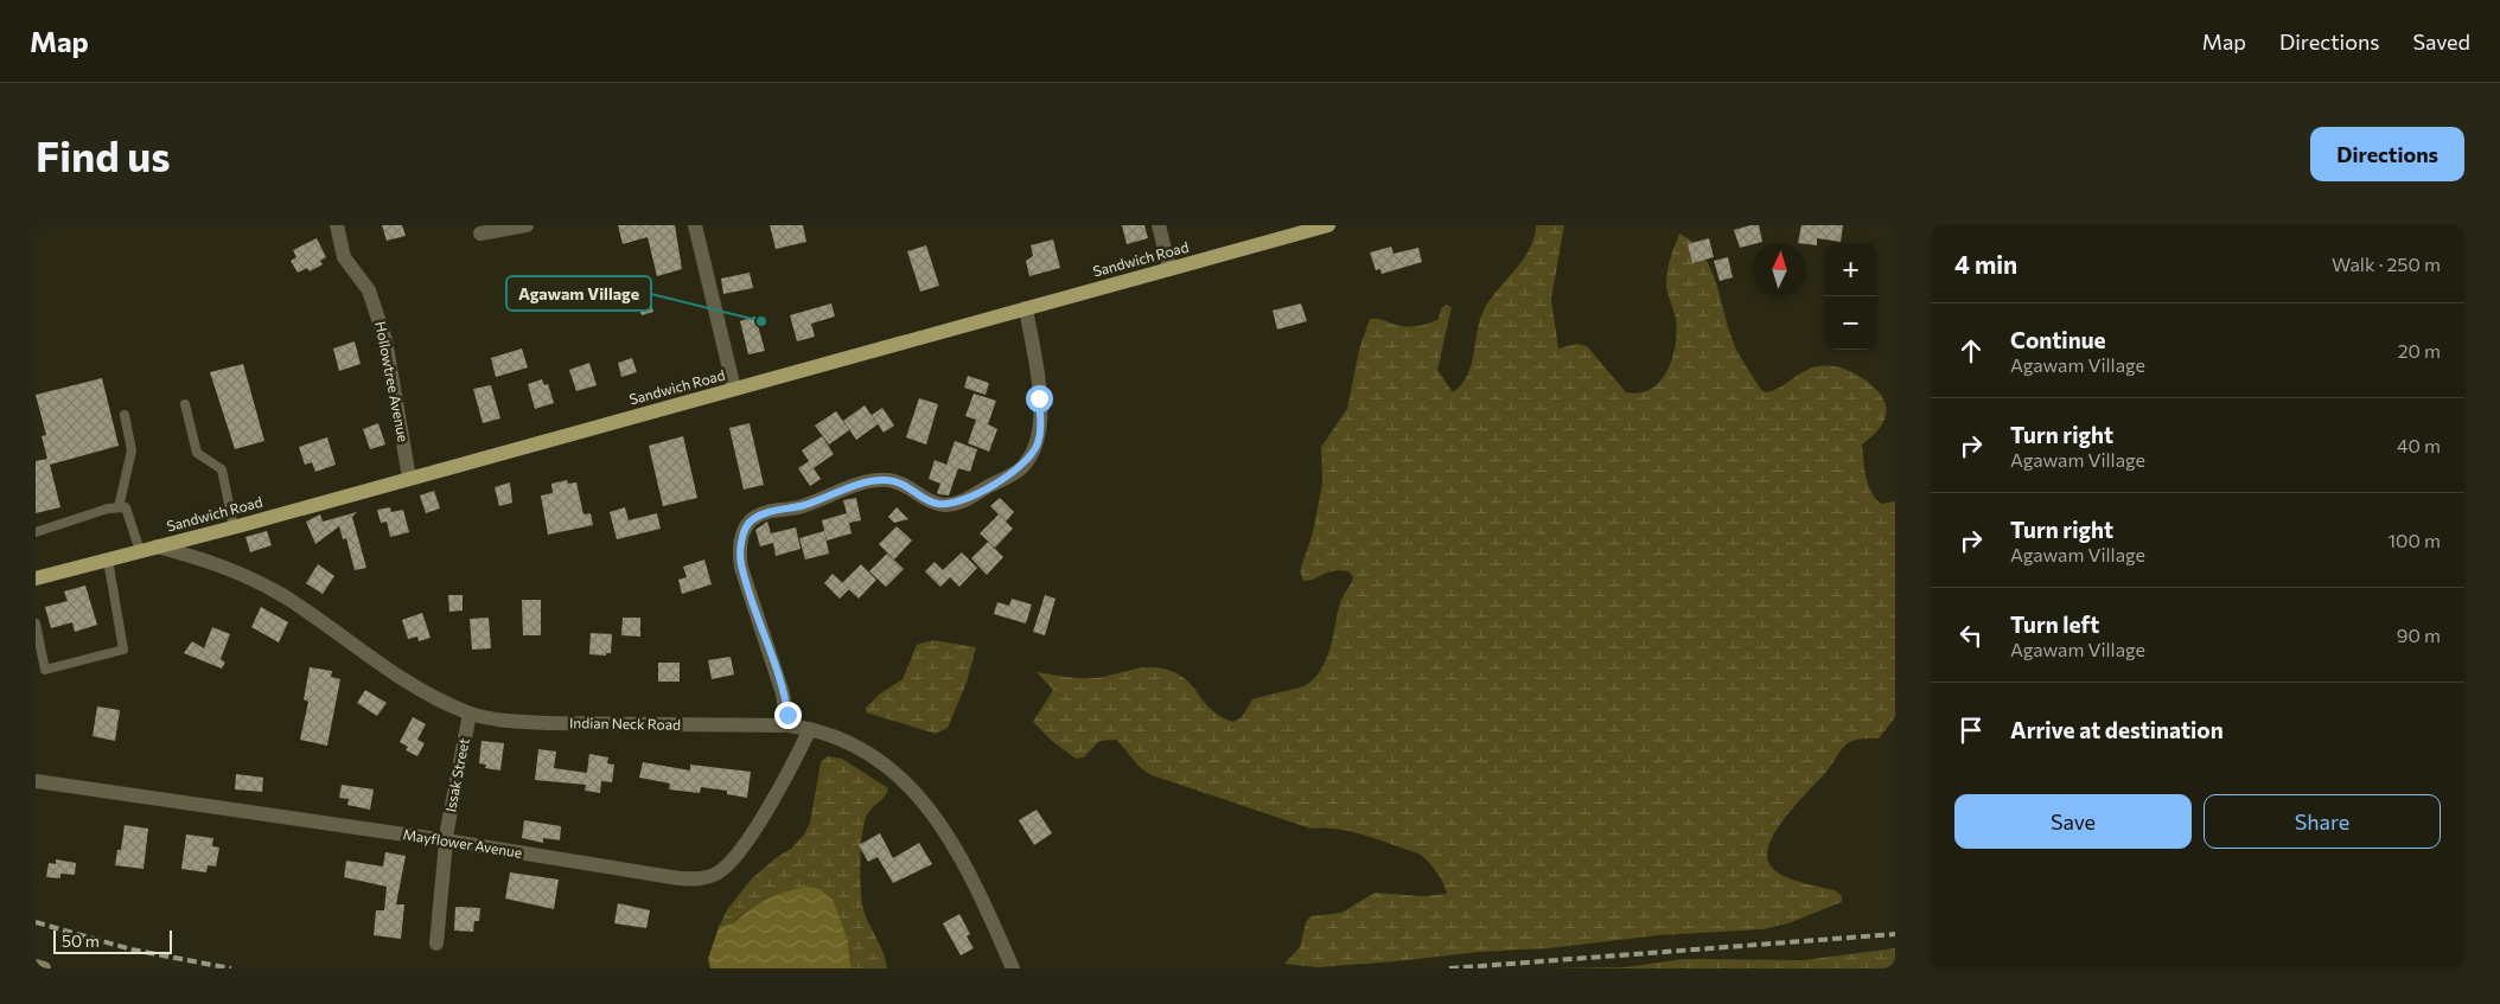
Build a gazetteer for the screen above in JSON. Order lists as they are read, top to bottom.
{
  "streets": {
    "main road": ["Sandwich Road"],
    "street": [
      "Hollowtree Avenue",
      "Indian Neck Road",
      "Issak Street",
      "Mayflower Avenue"
    ]
  },
  "crossings": [
    ["Sandwich Road", "Hollowtree Avenue"],
    ["Sandwich Road", "Indian Neck Road"],
    ["Indian Neck Road", "Issak Street"],
    ["Indian Neck Road", "Mayflower Avenue"],
    ["Issak Street", "Mayflower Avenue"]
  ],
  "places": ["Agawam Village"],
  "scale_bar": "50 m",
  "north": "top",
  "page": {
    "header": "Map",
    "nav": ["Map", "Directions", "Saved"],
    "buttons": [
      "Directions",
      ["Save", "Share"]
    ],
    "title": "Find us",
    "heading": ["4 min", "Walk · 250 m"],
    "map_buttons": ["+", "−"],
    "list": [
      ["Continue", "Agawam Village", "20 m"],
      ["Turn right", "Agawam Village", "40 m"],
      ["Turn right", "Agawam Village", "100 m"],
      ["Turn left", "Agawam Village", "90 m"],
      "Arrive at destination"
    ],
    "scale": "50 m"
  }
}
